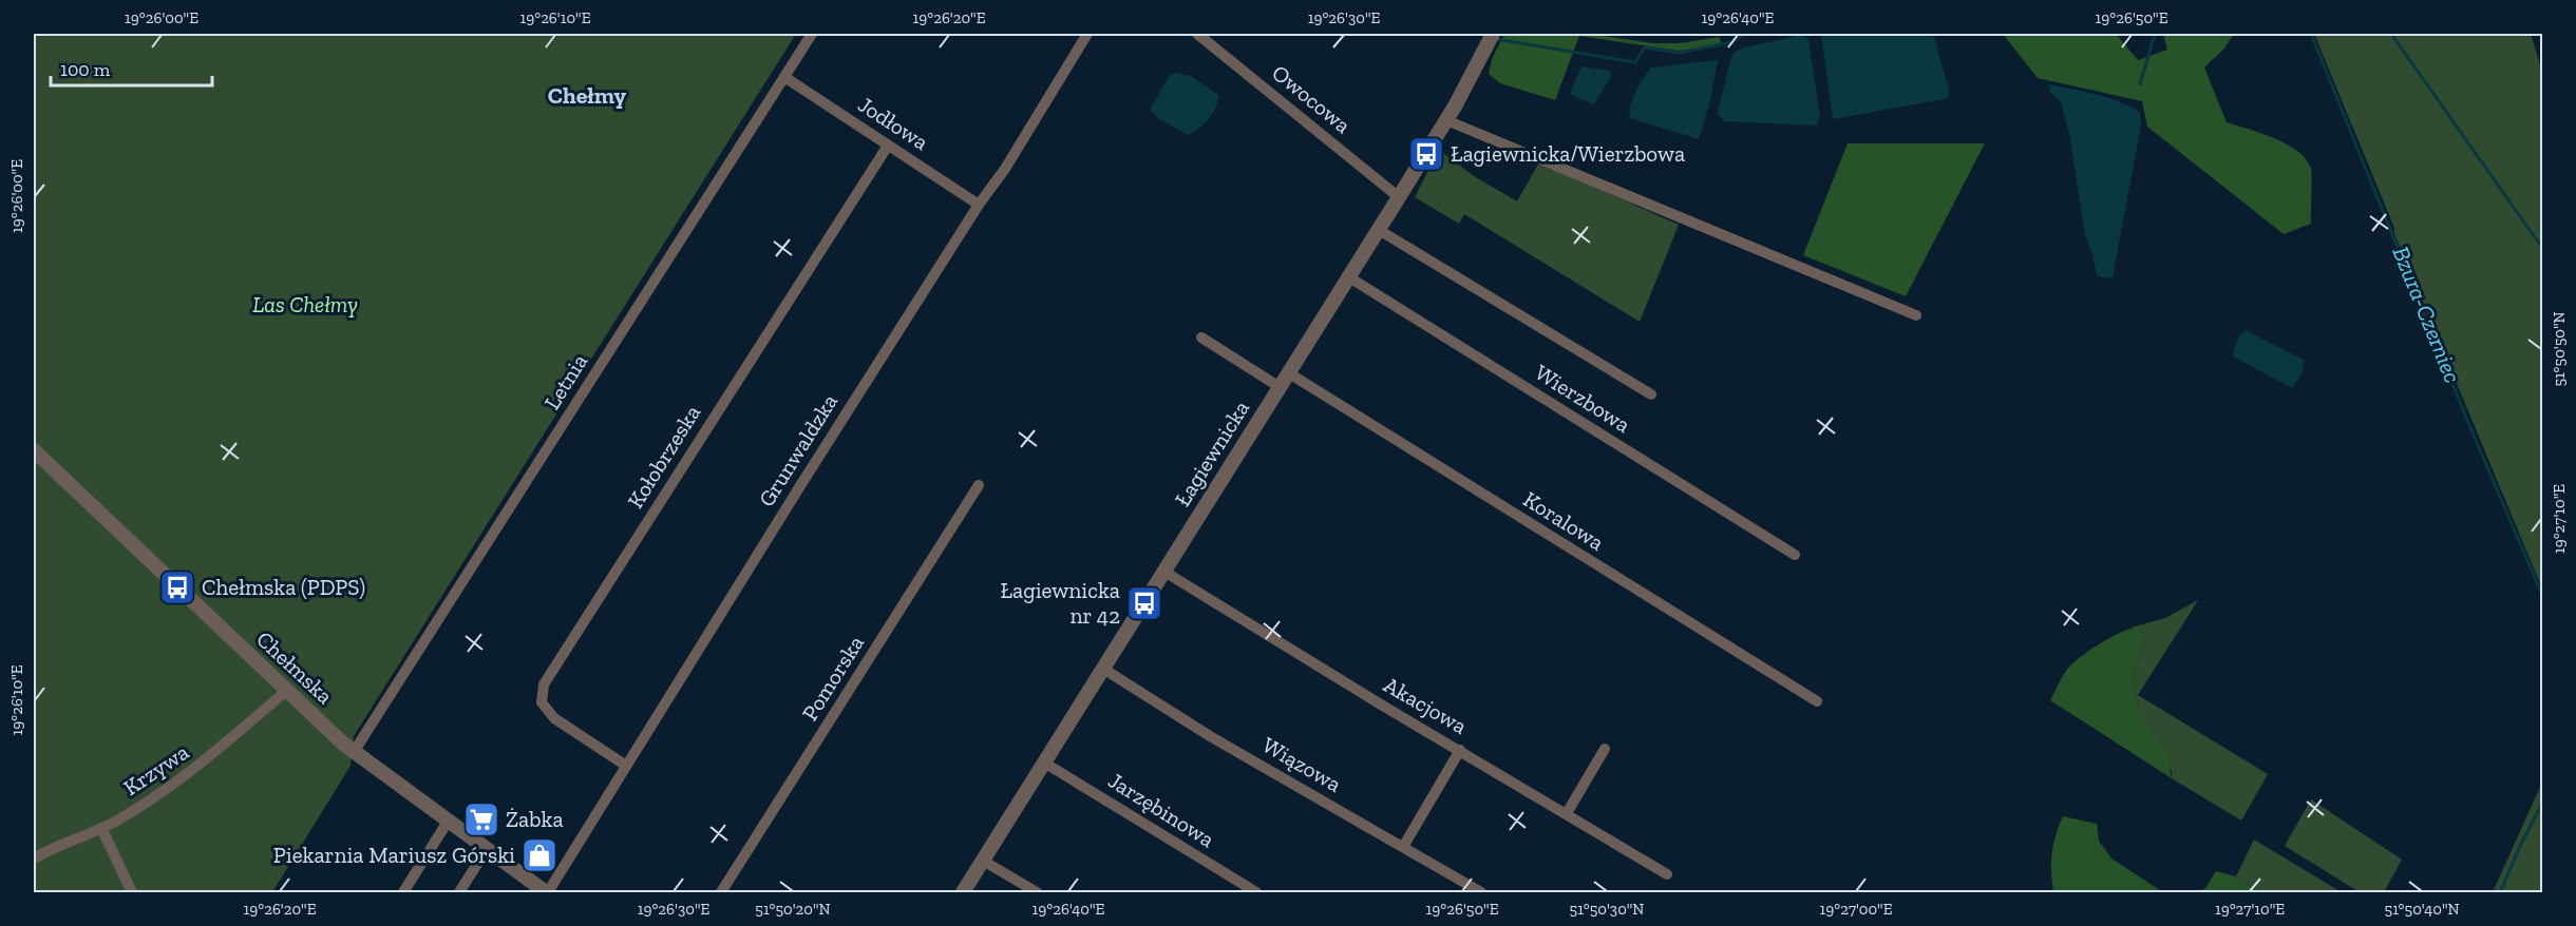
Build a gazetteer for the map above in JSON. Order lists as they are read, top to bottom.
{
  "streets": {
    "street": [
      "Owocowa",
      "Jodłowa",
      "Letnia",
      "Wierzbowa",
      "Grunwaldzka",
      "Łagiewnicka",
      "Kołobrzeska",
      "Koralowa",
      "Chełmska",
      "Pomorska",
      "Akacjowa",
      "Wiązowa",
      "Krzywa",
      "Jarzębinowa"
    ]
  },
  "crossings": [
    ["Owocowa", "Łagiewnicka"],
    ["Jodłowa", "Letnia"],
    ["Jodłowa", "Grunwaldzka"],
    ["Jodłowa", "Kołobrzeska"],
    ["Letnia", "Chełmska"],
    ["Wierzbowa", "Łagiewnicka"],
    ["Grunwaldzka", "Kołobrzeska"],
    ["Grunwaldzka", "Chełmska"],
    ["Łagiewnicka", "Koralowa"],
    ["Łagiewnicka", "Akacjowa"],
    ["Łagiewnicka", "Wiązowa"],
    ["Łagiewnicka", "Jarzębinowa"],
    ["Chełmska", "Krzywa"]
  ],
  "districts": ["Chełmy"],
  "water": ["Bzura-Czerniec"],
  "parks": ["Las Chełmy"],
  "places": {
    "bus stop": ["Łagiewnicka/Wierzbowa", "Chełmska (PDPS)", "Łagiewnicka nr 42"],
    "supermarket": ["Żabka"],
    "shop": ["Piekarnia Mariusz Górski"]
  },
  "scale_bar": "100 m",
  "coordinates": [
    "19°26'00\"E",
    "19°26'10\"E",
    "19°26'20\"E",
    "19°26'30\"E",
    "19°26'40\"E",
    "19°26'50\"E",
    "51°50'50\"N",
    "19°27'10\"E",
    "51°50'20\"N",
    "51°50'30\"N",
    "19°27'00\"E",
    "51°50'40\"N"
  ]
}
